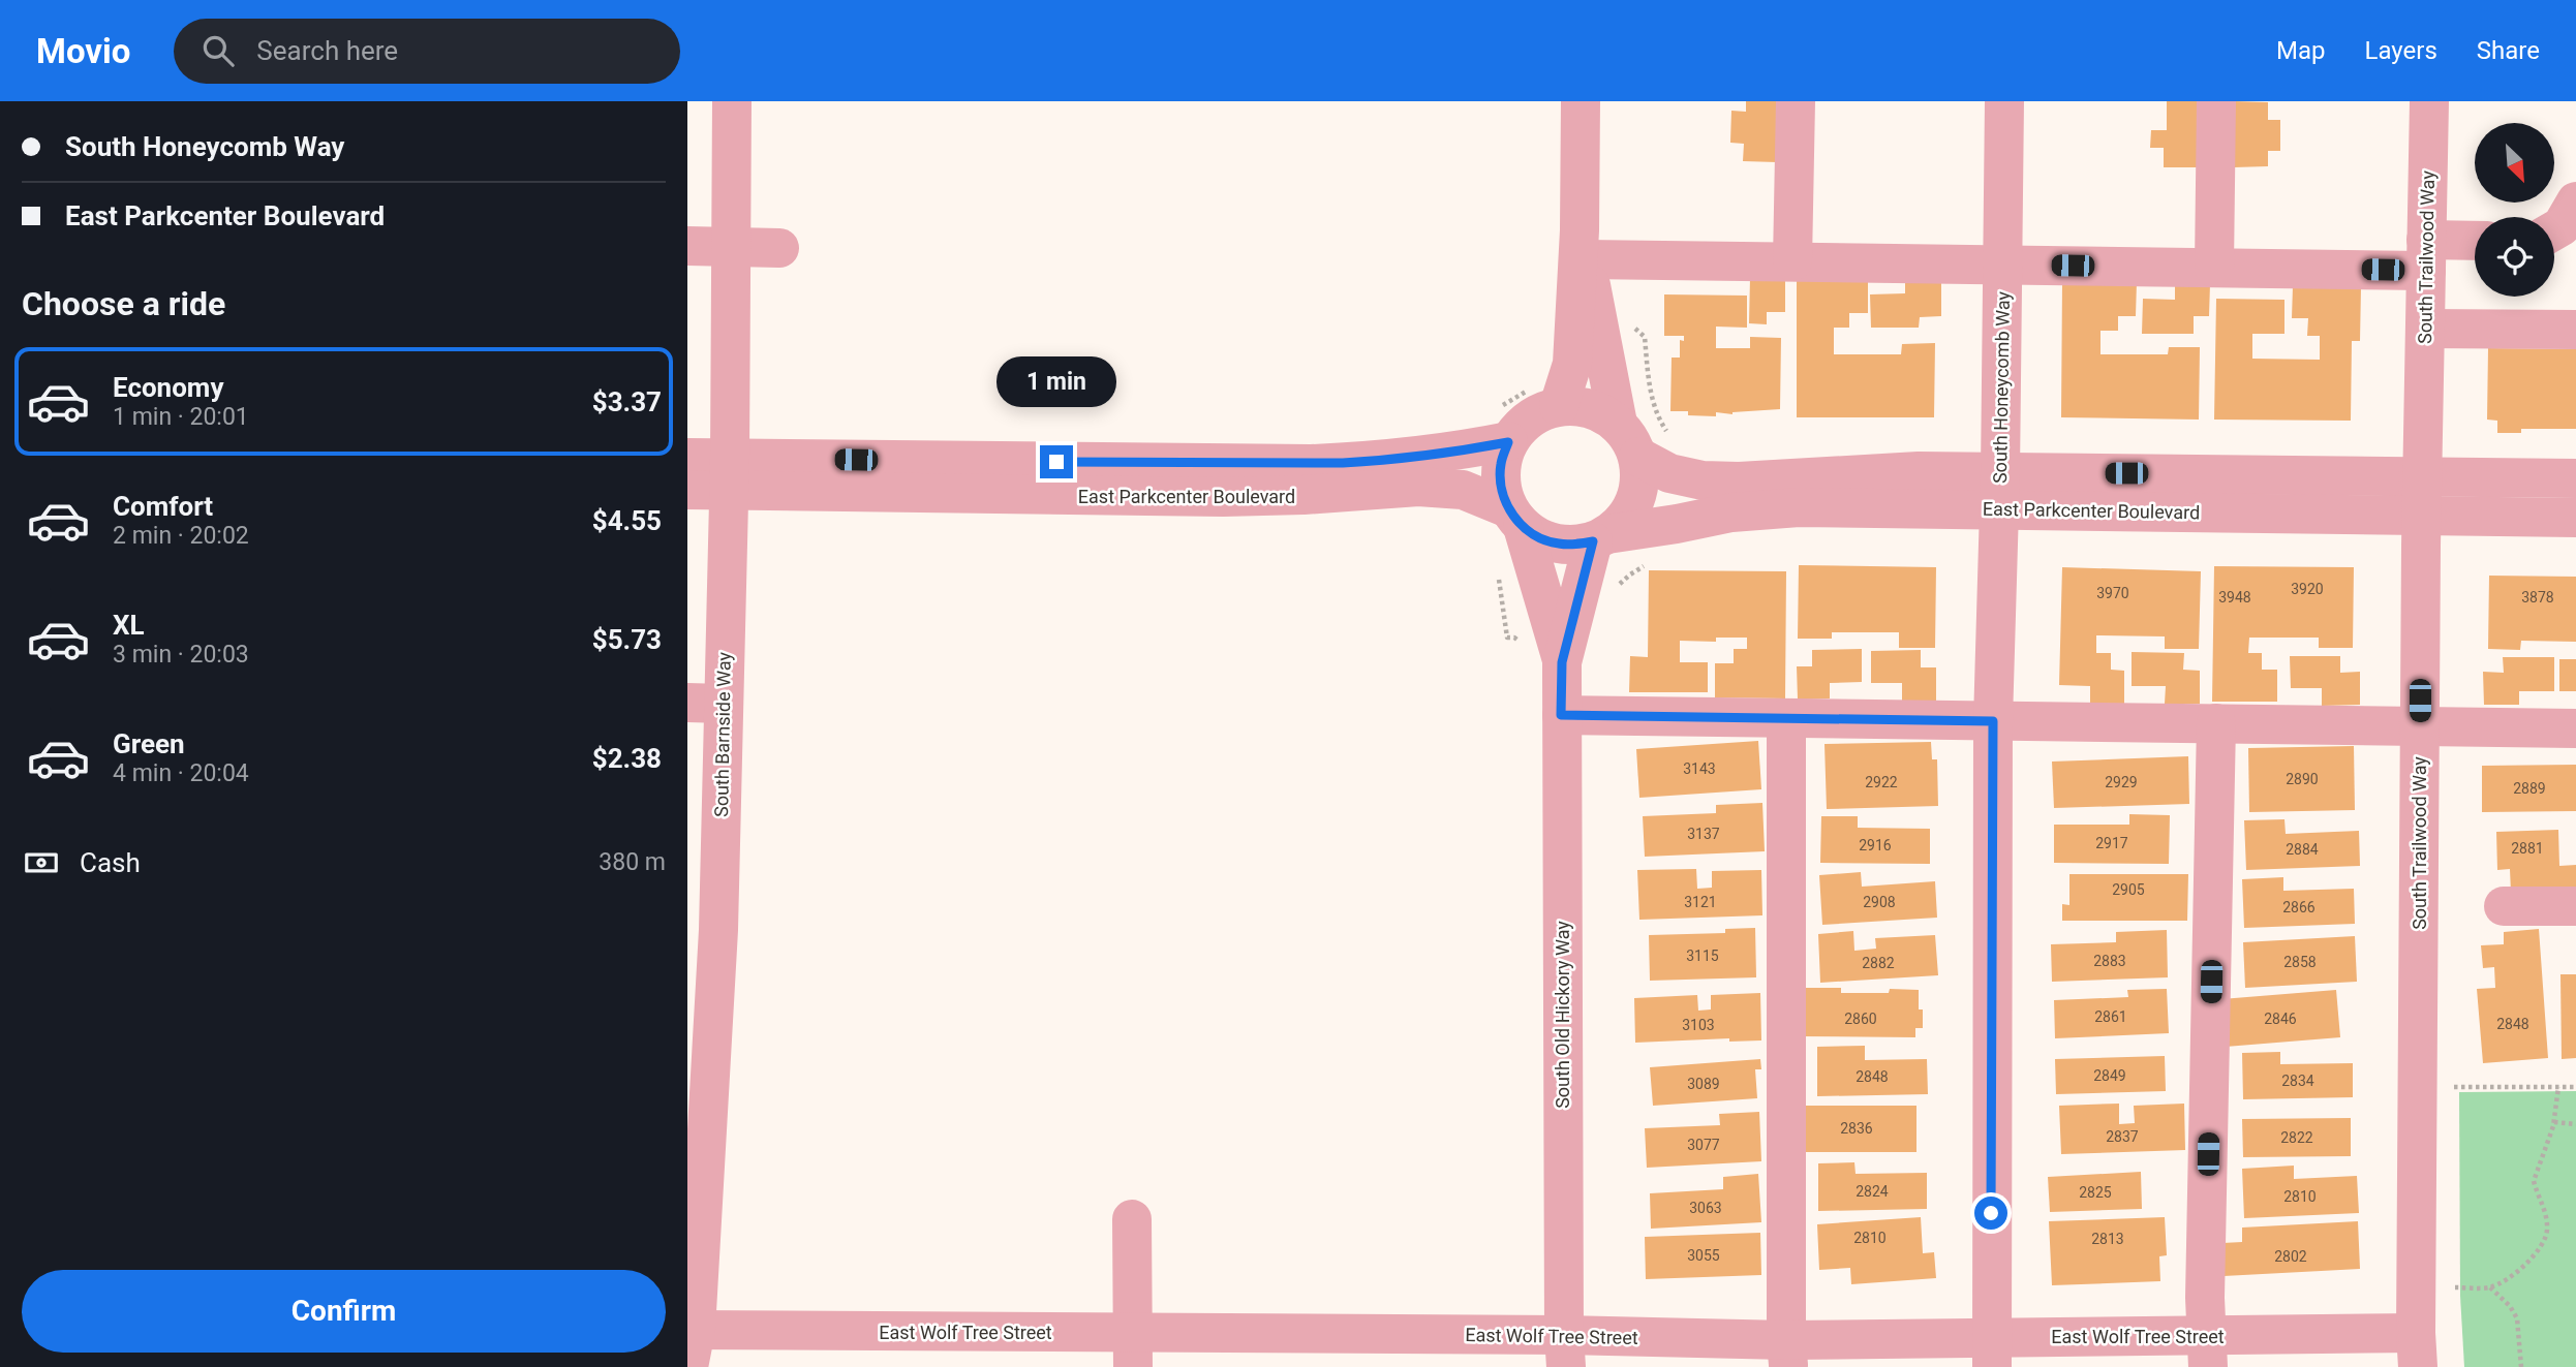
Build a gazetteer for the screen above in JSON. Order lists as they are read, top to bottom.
{
  "streets": {
    "street": [
      "South Trailwood Way",
      "South Honeycomb Way",
      "East Parkcenter Boulevard",
      "South Barnside Way",
      "South Old Hickory Way",
      "East Wolf Tree Street"
    ]
  },
  "crossings": [
    ["South Trailwood Way", "East Parkcenter Boulevard"],
    ["South Trailwood Way", "East Wolf Tree Street"],
    ["South Honeycomb Way", "East Parkcenter Boulevard"],
    ["South Honeycomb Way", "East Wolf Tree Street"],
    ["East Parkcenter Boulevard", "South Barnside Way"],
    ["East Parkcenter Boulevard", "South Old Hickory Way"],
    ["South Barnside Way", "East Wolf Tree Street"],
    ["South Old Hickory Way", "East Wolf Tree Street"]
  ],
  "house_numbers": [
    "3920",
    "3970",
    "3948",
    "3878",
    "3143",
    "2890",
    "2922",
    "2929",
    "2889",
    "3137",
    "2917",
    "2916",
    "2881",
    "2884",
    "2905",
    "3121",
    "2908",
    "2866",
    "3115",
    "2883",
    "2858",
    "2882",
    "2861",
    "2860",
    "2846",
    "2848",
    "3103",
    "2849",
    "2848",
    "2834",
    "3089",
    "2836",
    "2837",
    "2822",
    "3077",
    "2824",
    "2825",
    "2810",
    "3063",
    "2810",
    "2813",
    "3055",
    "2802"
  ],
  "north": "bottom right",
  "page": {
    "header": "Movio",
    "search": "Search here",
    "nav": ["Map", "Layers", "Share"],
    "banner": ["South Honeycomb Way", "East Parkcenter Boulevard"],
    "heading": "Choose a ride",
    "list": [
      {
        "name": "Economy",
        "note": "1 min · 20:01",
        "value": "$3.37"
      },
      {
        "name": "Comfort",
        "note": "2 min · 20:02",
        "value": "$4.55"
      },
      {
        "name": "XL",
        "note": "3 min · 20:03",
        "value": "$5.73"
      },
      {
        "name": "Green",
        "note": "4 min · 20:04",
        "value": "$2.38"
      }
    ],
    "bubble": "1 min",
    "pay": ["Cash", "380 m"],
    "buttons": "Confirm"
  }
}
